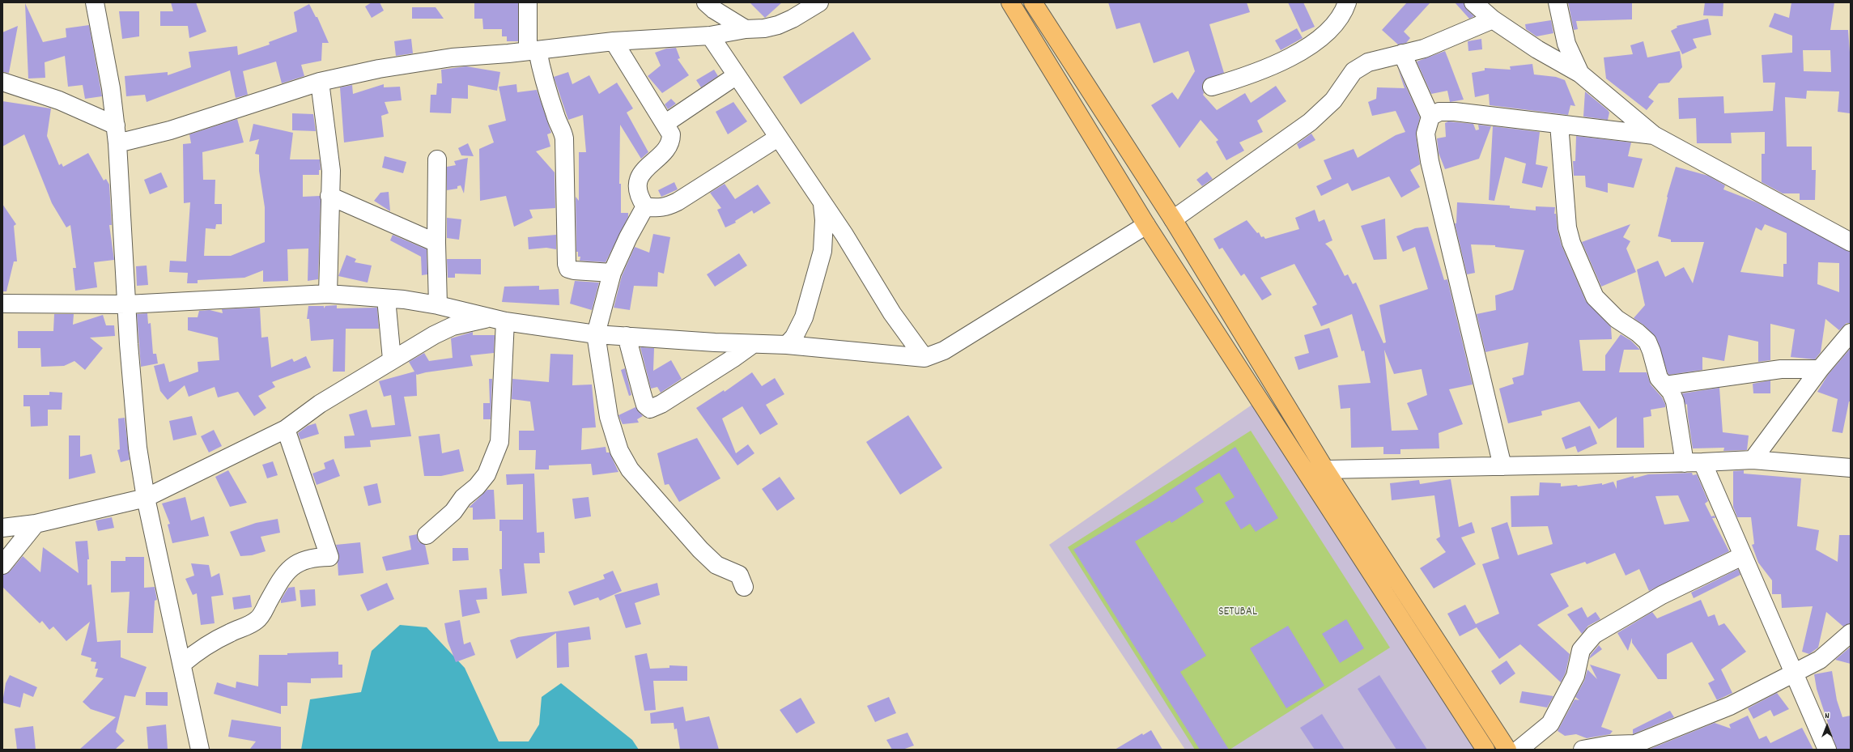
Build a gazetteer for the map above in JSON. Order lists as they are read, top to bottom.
{
  "parks": ["SETUBAL"],
  "north": "top"
}
